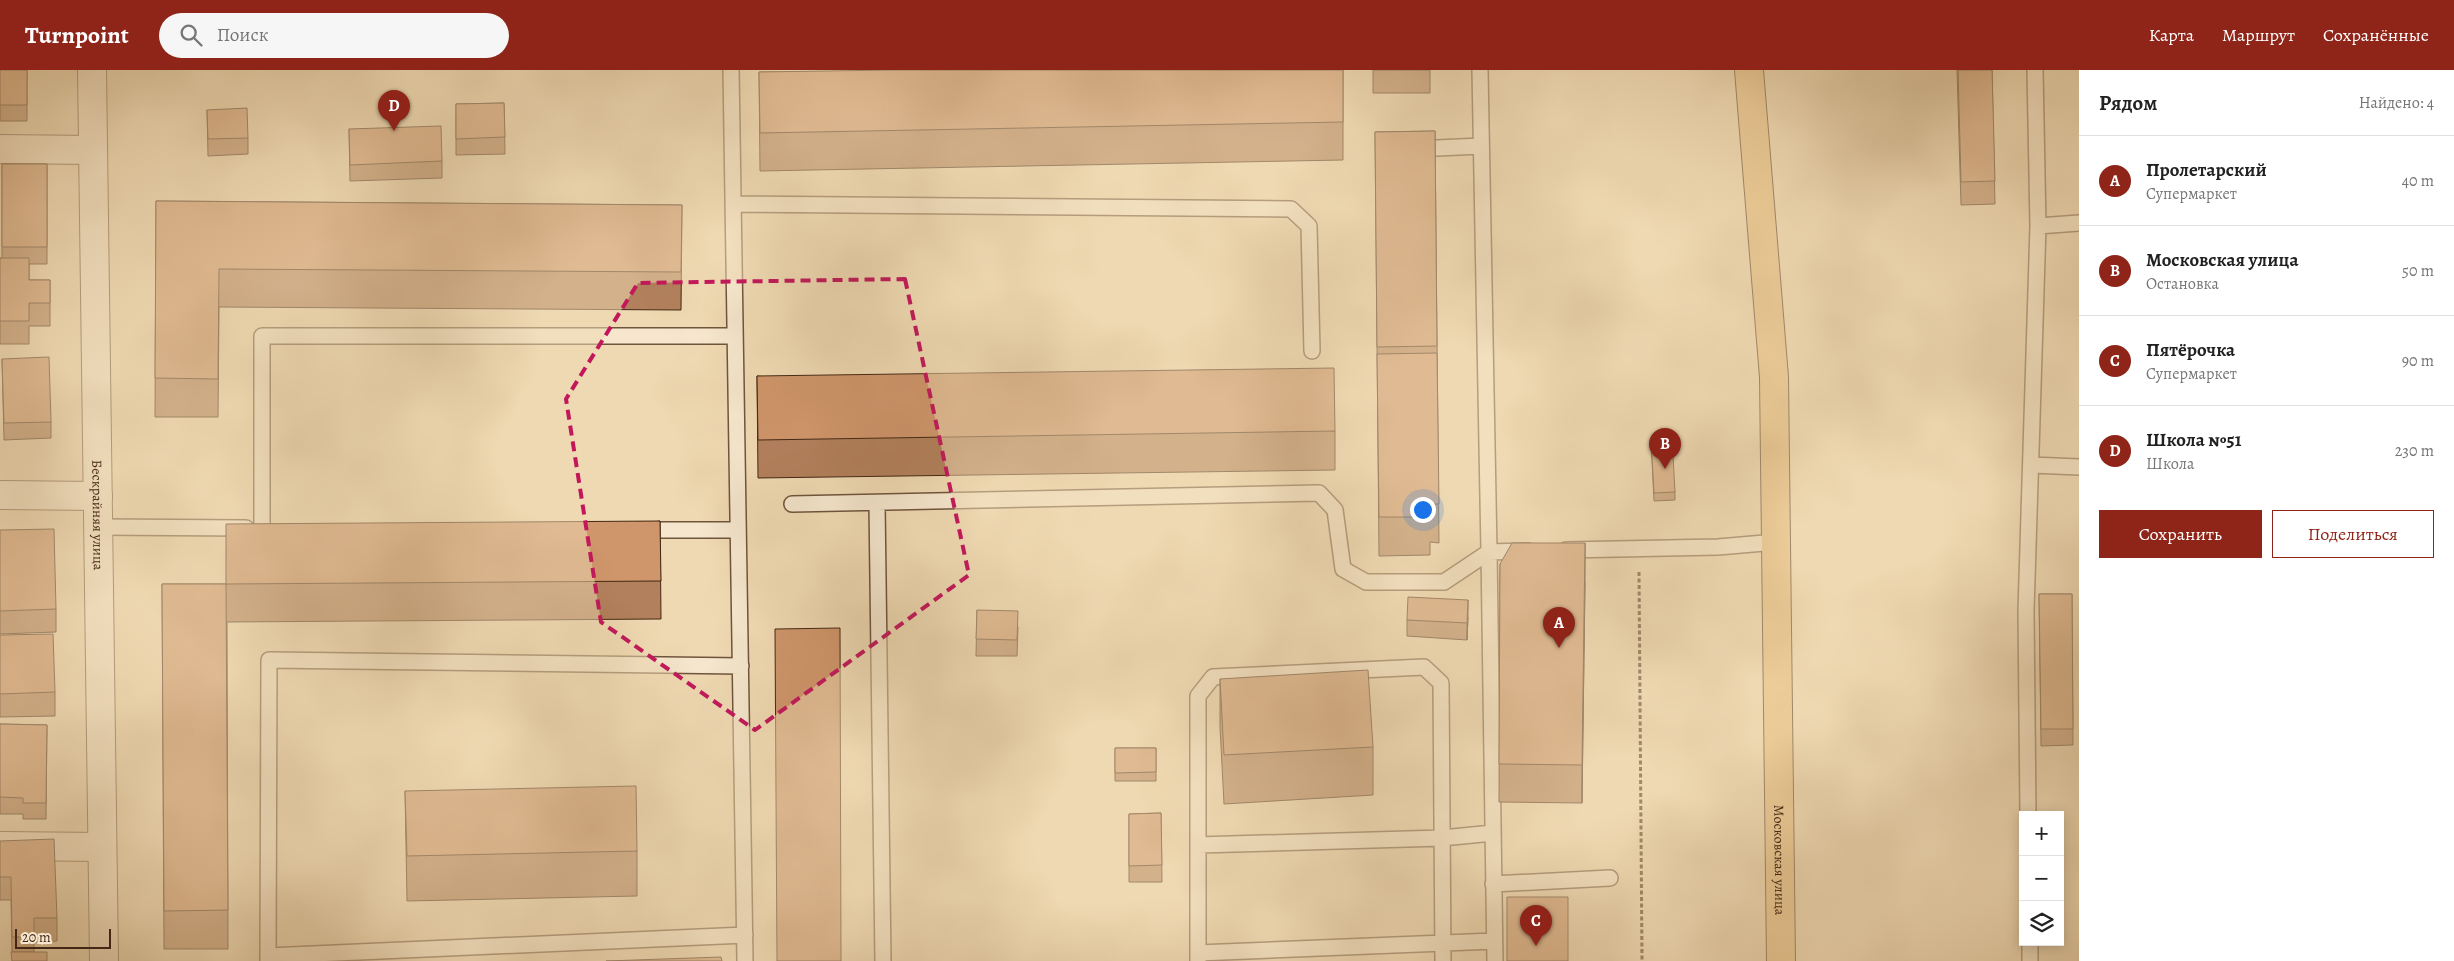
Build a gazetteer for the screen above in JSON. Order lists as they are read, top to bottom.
{
  "streets": {
    "main road": ["Московская улица"],
    "street": ["Бескрайняя улица"]
  },
  "scale_bar": "20 m",
  "page": {
    "header": "Turnpoint",
    "search": "Поиск",
    "nav": ["Карта", "Маршрут", "Сохранённые"],
    "heading": ["Рядом", "Найдено: 4"],
    "pins": [
      "D",
      "B",
      "A",
      "C"
    ],
    "list": [
      {
        "mark": "A",
        "name": "Пролетарский",
        "note": "Супермаркет",
        "value": "40 m"
      },
      {
        "mark": "B",
        "name": "Московская улица",
        "note": "Остановка",
        "value": "50 m"
      },
      {
        "mark": "C",
        "name": "Пятёрочка",
        "note": "Супермаркет",
        "value": "90 m"
      },
      {
        "mark": "D",
        "name": "Школа №51",
        "note": "Школа",
        "value": "230 m"
      }
    ],
    "buttons": ["Сохранить", "Поделиться"],
    "map_buttons": ["+", "−"],
    "scale": "20 m"
  }
}
